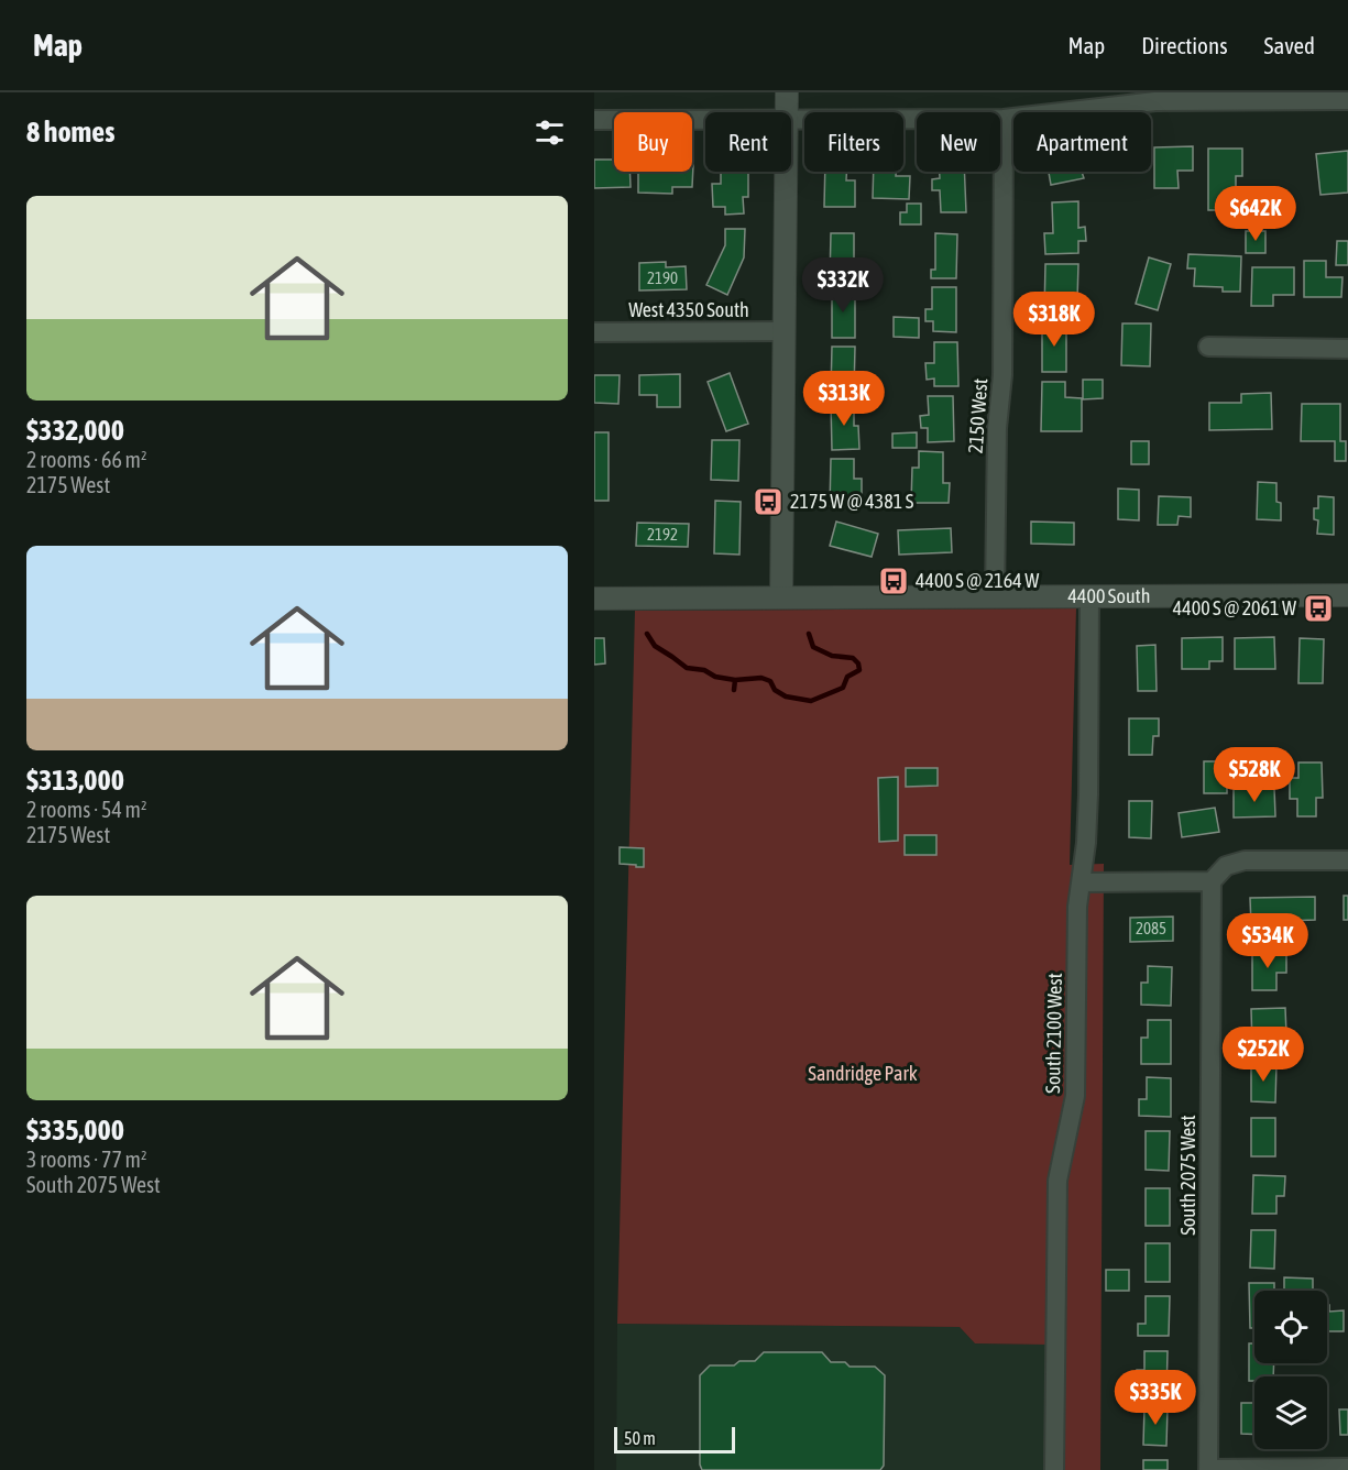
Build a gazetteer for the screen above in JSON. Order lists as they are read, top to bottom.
{
  "streets": {
    "street": [
      "West 4350 South",
      "2150 West",
      "4400 South",
      "South 2100 West",
      "South 2075 West"
    ]
  },
  "crossings": [
    ["2150 West", "4400 South"],
    ["4400 South", "South 2100 West"]
  ],
  "parks": ["Sandridge Park"],
  "places": {
    "bus stop": ["2175 W @ 4381 S", "4400 S @ 2164 W", "4400 S @ 2061 W"]
  },
  "house_numbers": ["2190", "2192", "2085"],
  "scale_bar": "50 m",
  "page": {
    "header": "Map",
    "nav": ["Map", "Directions", "Saved"],
    "heading": "8 homes",
    "chip": [
      "Buy",
      "Rent",
      "Filters",
      "New",
      "Apartment"
    ],
    "list": [
      {
        "name": "$332,000",
        "note": "2 rooms · 66 m² · 2175 West"
      },
      {
        "name": "$313,000",
        "note": "2 rooms · 54 m² · 2175 West"
      },
      {
        "name": "$335,000",
        "note": "3 rooms · 77 m² · South 2075 West"
      }
    ],
    "price": [
      "$642K",
      "$332K",
      "$318K",
      "$313K",
      "$528K",
      "$534K",
      "$252K",
      "$335K"
    ],
    "scale": "50 m"
  }
}
